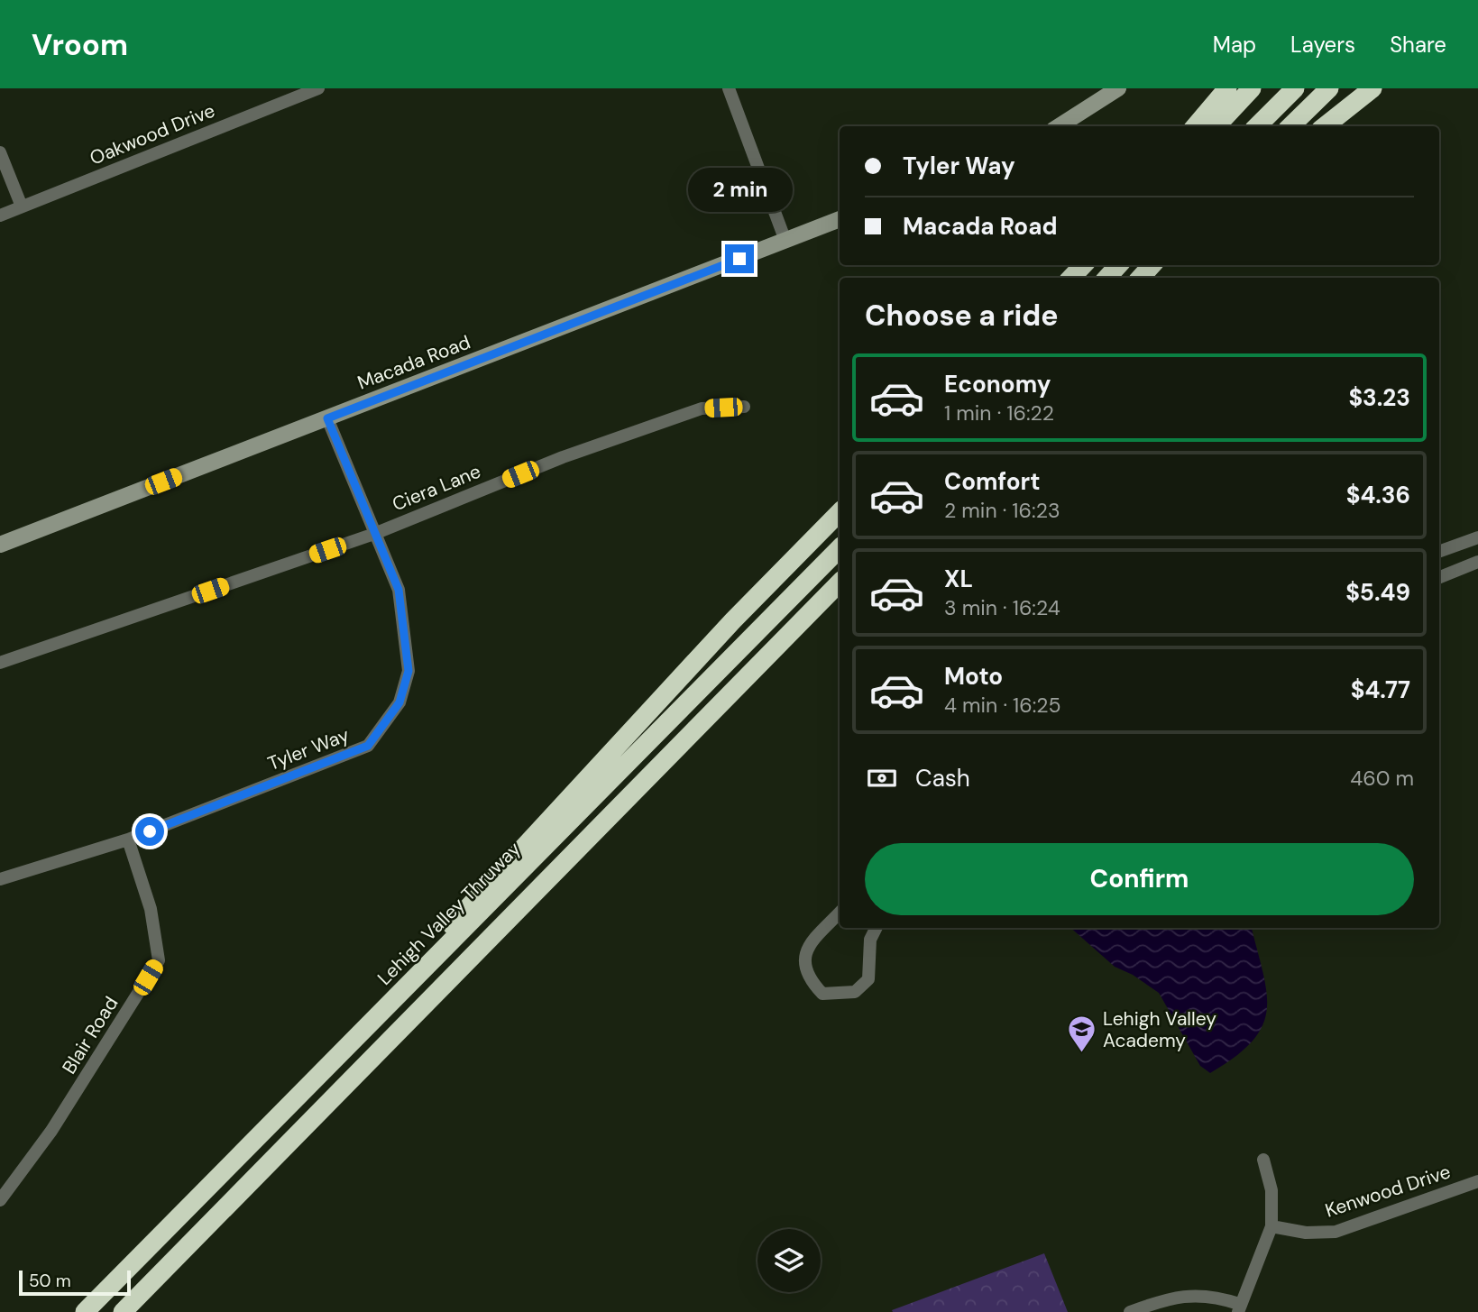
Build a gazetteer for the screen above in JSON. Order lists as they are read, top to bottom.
{
  "streets": {
    "highway": ["Lehigh Valley Thruway"],
    "street": [
      "Oakwood Drive",
      "Macada Road",
      "Ciera Lane",
      "Tyler Way",
      "Blair Road",
      "Kenwood Drive"
    ]
  },
  "crossings": [
    ["Macada Road", "Tyler Way"],
    ["Ciera Lane", "Tyler Way"],
    ["Tyler Way", "Blair Road"]
  ],
  "places": {
    "school or university": ["Lehigh Valley Academy"]
  },
  "scale_bar": "50 m",
  "page": {
    "header": "Vroom",
    "nav": ["Map", "Layers", "Share"],
    "banner": ["Tyler Way", "Macada Road"],
    "bubble": "2 min",
    "heading": "Choose a ride",
    "list": [
      {
        "name": "Economy",
        "note": "1 min · 16:22",
        "value": "$3.23"
      },
      {
        "name": "Comfort",
        "note": "2 min · 16:23",
        "value": "$4.36"
      },
      {
        "name": "XL",
        "note": "3 min · 16:24",
        "value": "$5.49"
      },
      {
        "name": "Moto",
        "note": "4 min · 16:25",
        "value": "$4.77"
      }
    ],
    "pay": ["Cash", "460 m"],
    "buttons": "Confirm",
    "scale": "50 m"
  }
}
